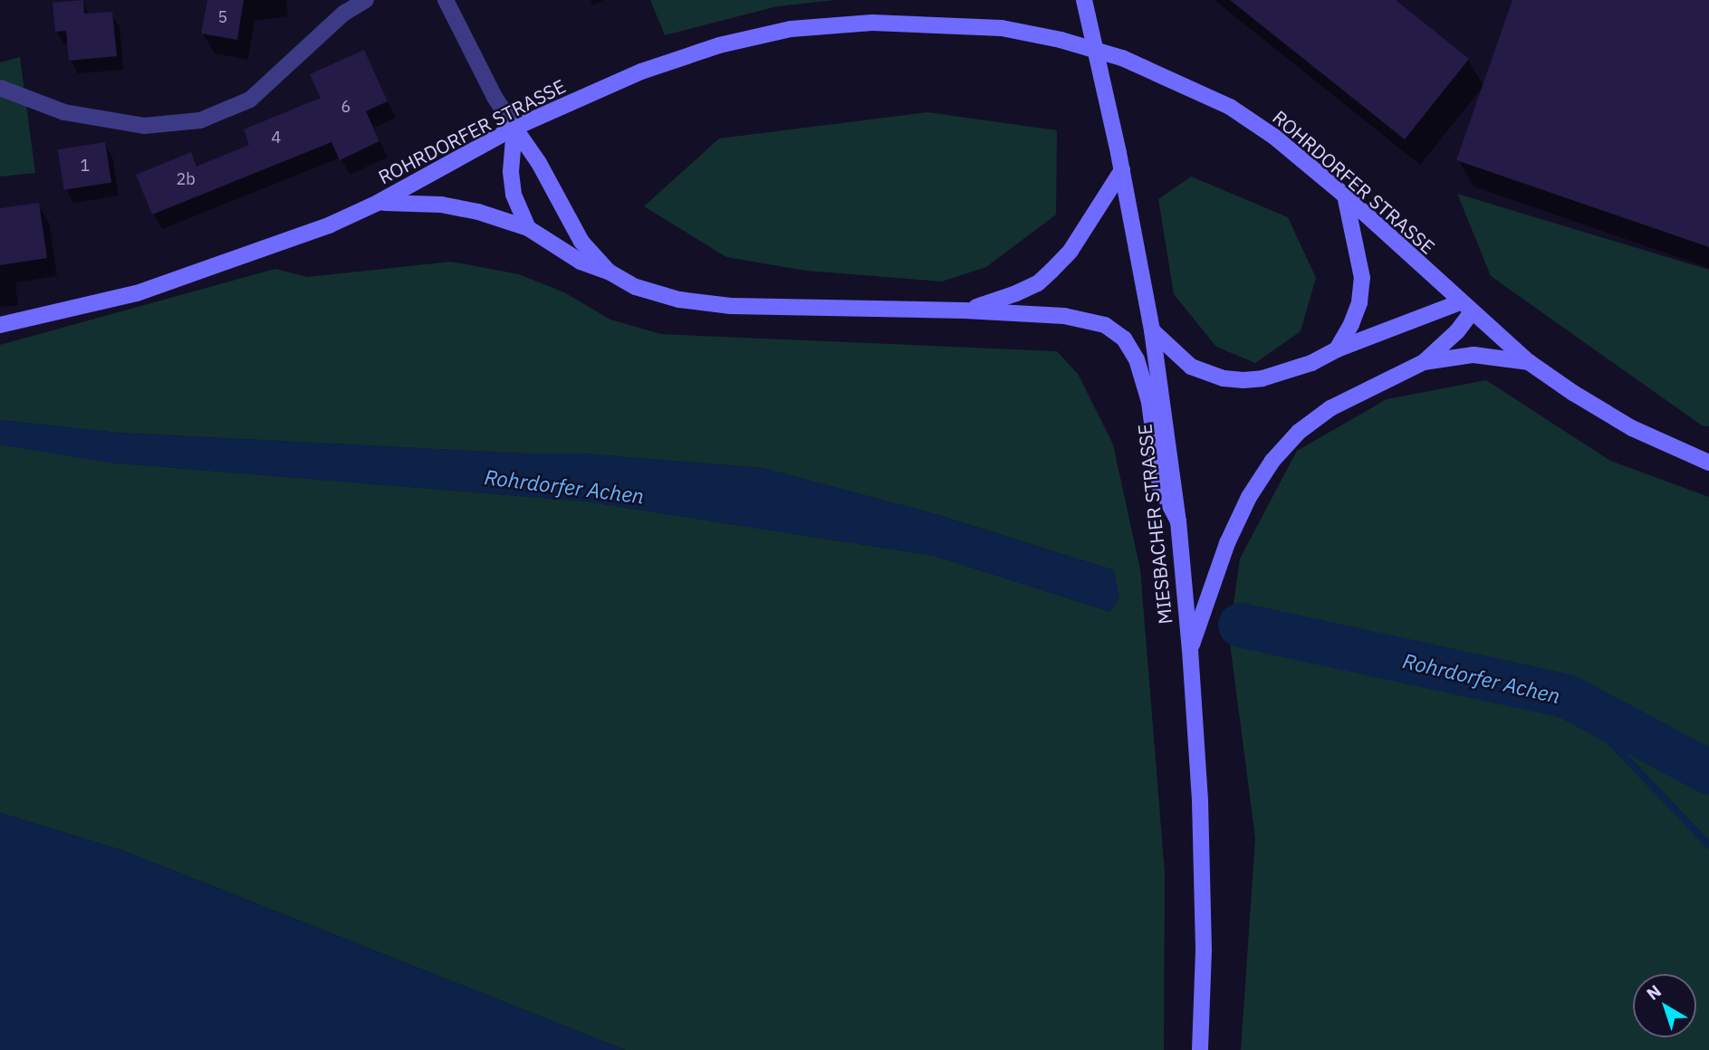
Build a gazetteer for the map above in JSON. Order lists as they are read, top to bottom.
{
  "streets": {
    "main road": ["ROHRDORFER STRASSE", "MIESBACHER STRASSE"]
  },
  "water": ["Rohrdorfer Achen"],
  "house_numbers": [
    "5",
    "6",
    "4",
    "1",
    "2b"
  ],
  "north": "top left"
}
